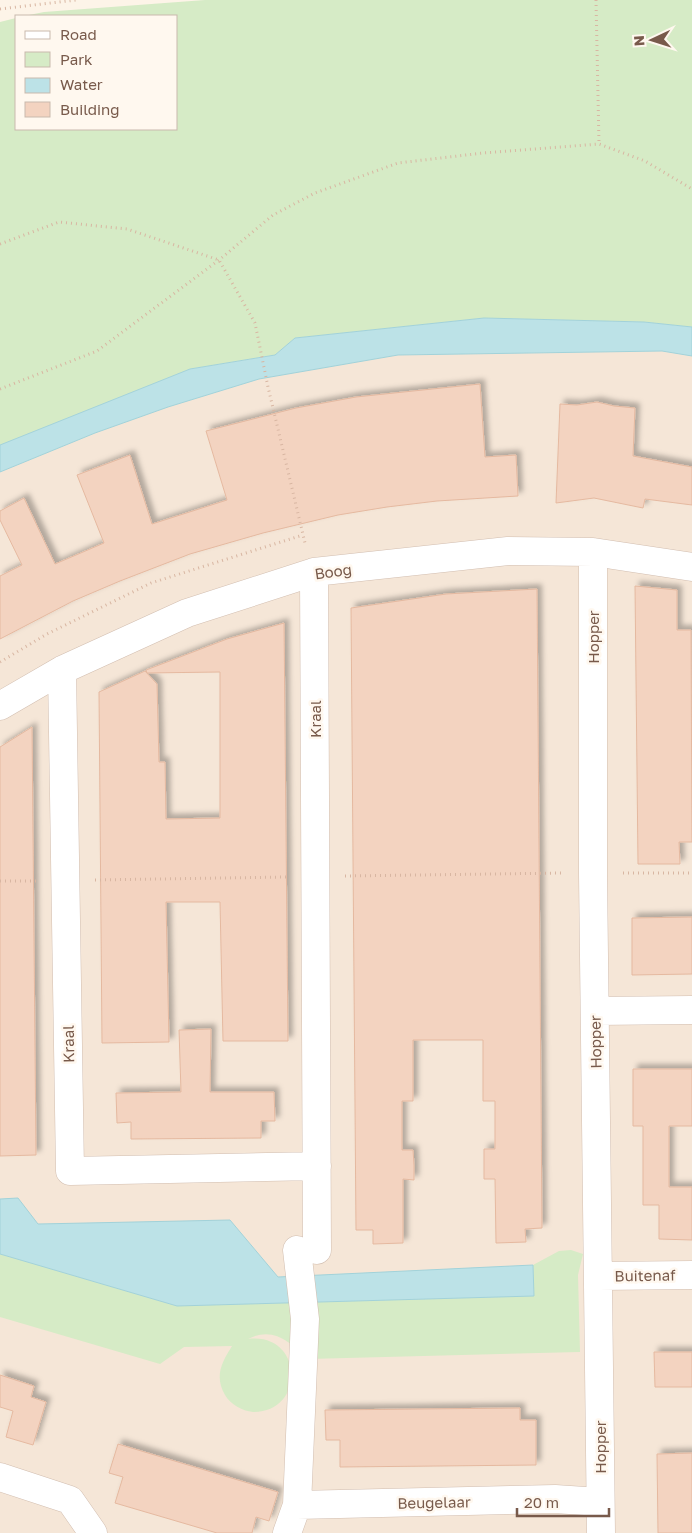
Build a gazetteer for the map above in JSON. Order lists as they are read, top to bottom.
{
  "streets": {
    "street": [
      "Boog",
      "Hopper",
      "Kraal",
      "Buitenaf",
      "Beugelaar"
    ]
  },
  "crossings": [
    ["Boog", "Hopper"],
    ["Boog", "Kraal"],
    ["Hopper", "Buitenaf"],
    ["Hopper", "Beugelaar"],
    ["Kraal", "Beugelaar"]
  ],
  "legend": [
    "Road",
    "Park",
    "Water",
    "Building"
  ],
  "scale_bar": "20 m",
  "north": "left"
}
